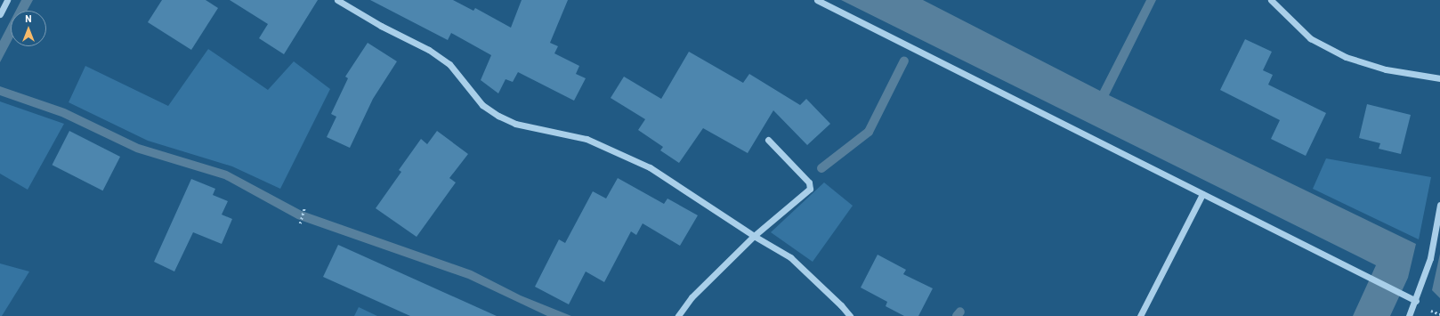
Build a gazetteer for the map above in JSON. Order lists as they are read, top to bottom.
{
  "north": "top"
}
